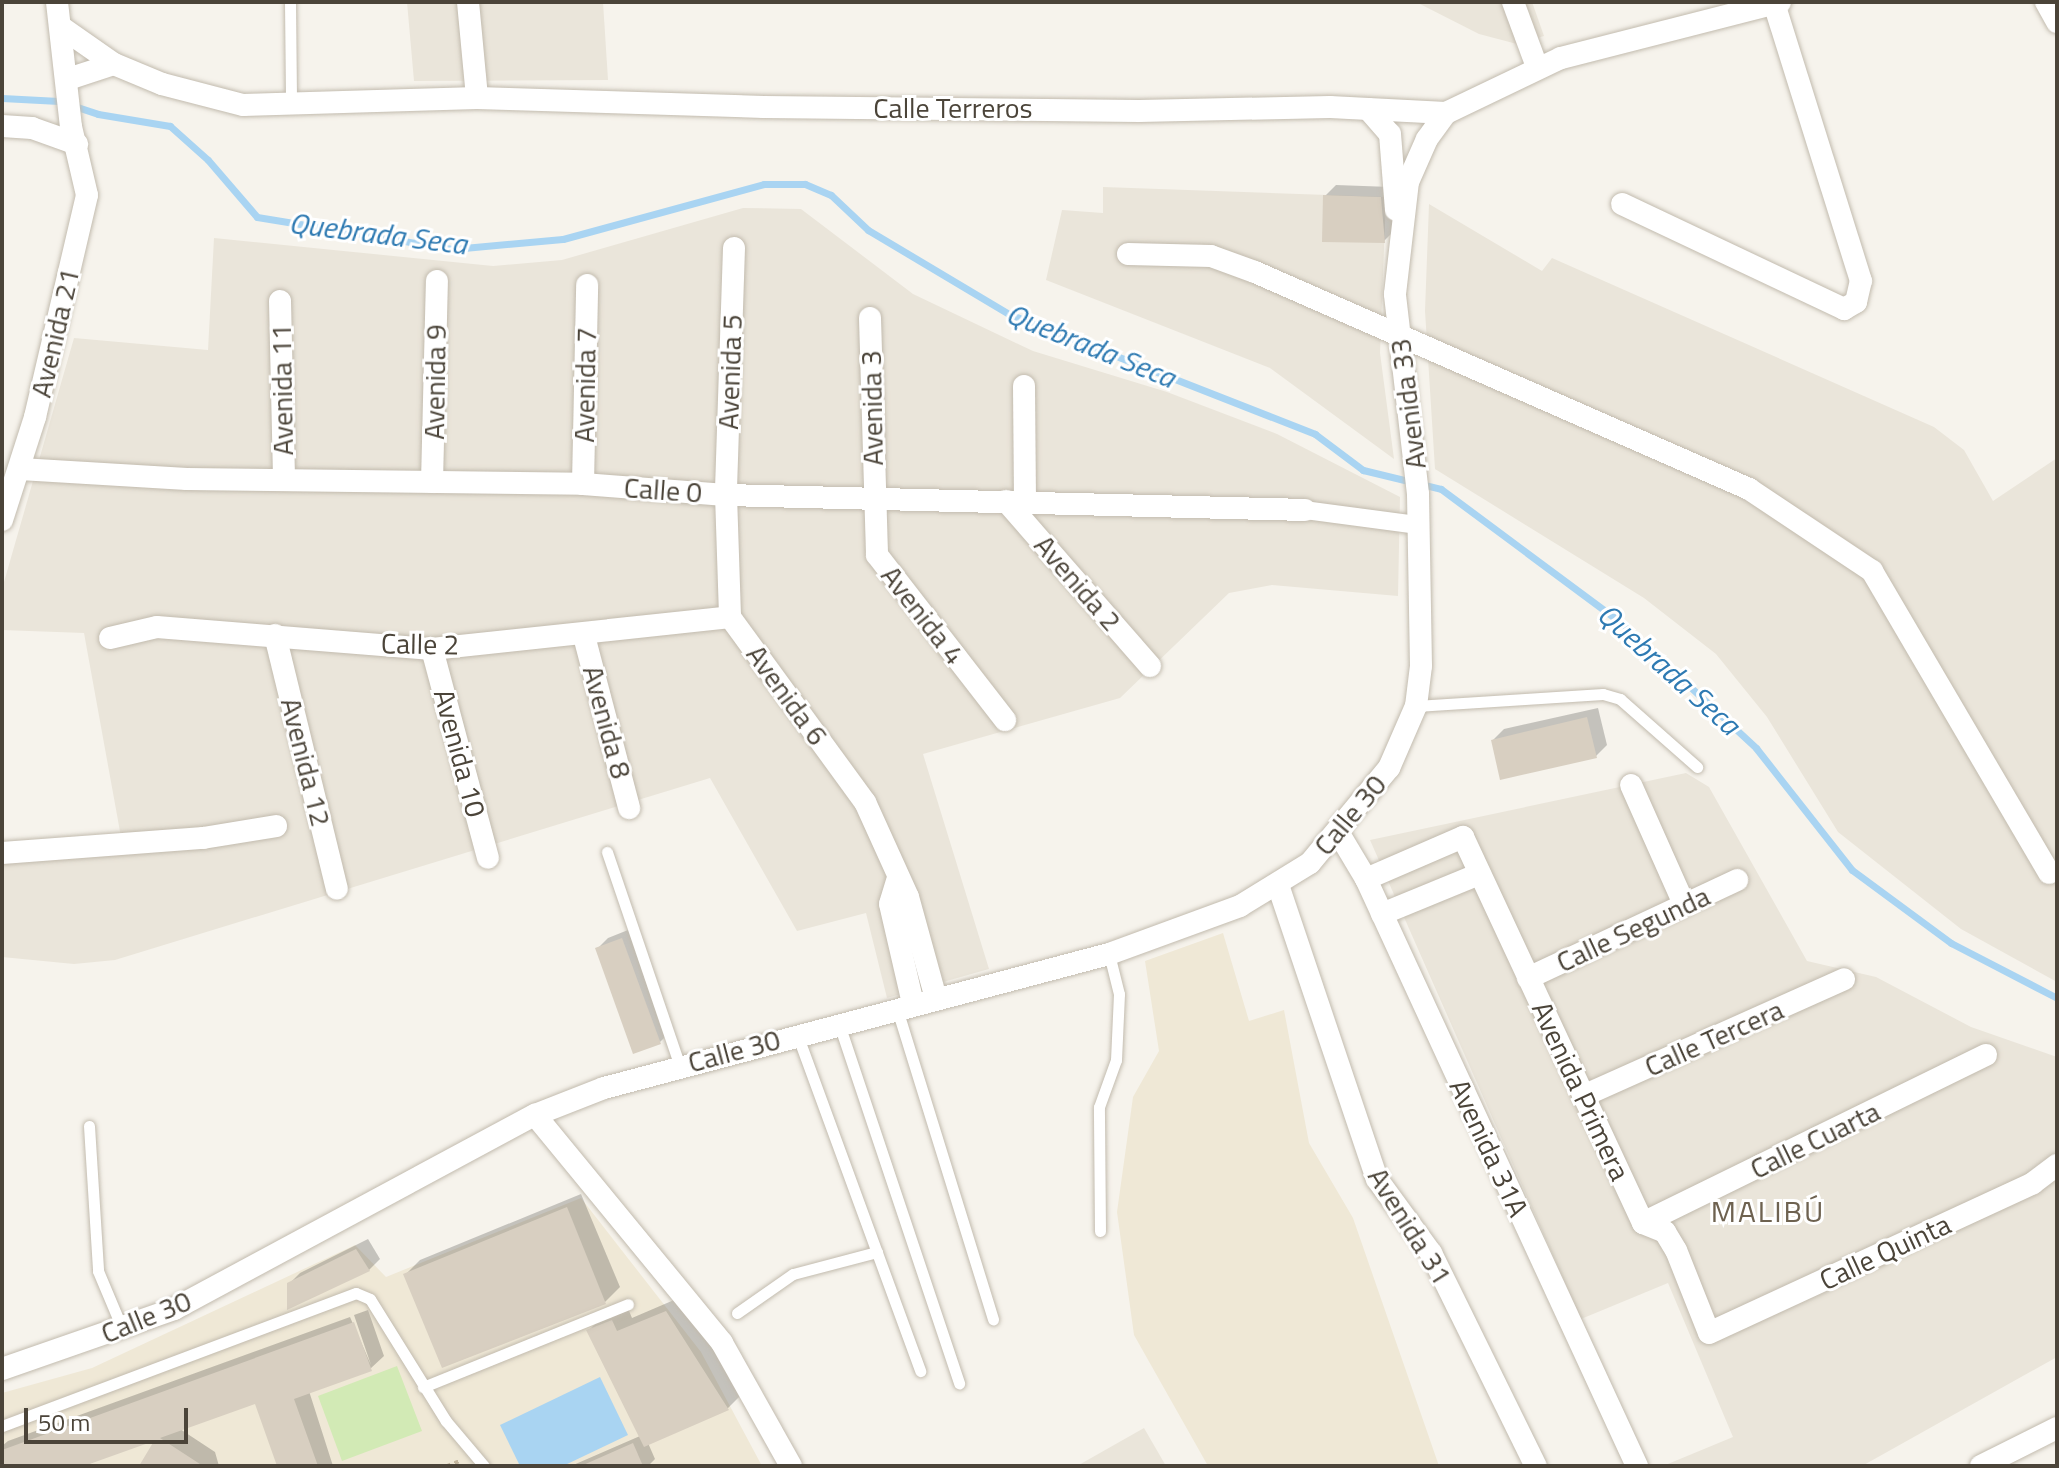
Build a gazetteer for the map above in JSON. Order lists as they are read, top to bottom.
{
  "streets": {
    "street": [
      "Calle Terreros",
      "Avenida 21",
      "Avenida 5",
      "Avenida 9",
      "Avenida 7",
      "Avenida 11",
      "Avenida 33",
      "Avenida 3",
      "Calle 0",
      "Avenida 2",
      "Avenida 4",
      "Calle 2",
      "Avenida 6",
      "Avenida 8",
      "Avenida 10",
      "Avenida 12",
      "Calle 30",
      "Calle Segunda",
      "Calle Tercera",
      "Avenida Primera",
      "Calle Cuarta",
      "Avenida 31A",
      "Avenida 31",
      "Calle Quinta"
    ]
  },
  "crossings": [
    ["Calle Terreros", "Avenida 21"],
    ["Calle Terreros", "Avenida 33"],
    ["Avenida 21", "Calle 0"],
    ["Avenida 5", "Calle 0"],
    ["Avenida 5", "Avenida 6"],
    ["Avenida 9", "Calle 0"],
    ["Avenida 7", "Calle 0"],
    ["Avenida 11", "Calle 0"],
    ["Avenida 33", "Calle 30"],
    ["Avenida 3", "Calle 0"],
    ["Avenida 3", "Avenida 4"],
    ["Calle 0", "Avenida 2"],
    ["Calle 0", "Avenida 4"],
    ["Calle 0", "Avenida 6"],
    ["Calle 2", "Avenida 6"],
    ["Calle 2", "Avenida 8"],
    ["Calle 2", "Avenida 10"],
    ["Calle 2", "Avenida 12"],
    ["Avenida 6", "Calle 30"],
    ["Calle 30", "Avenida 31A"],
    ["Calle 30", "Avenida 31"],
    ["Calle Segunda", "Avenida Primera"],
    ["Calle Tercera", "Avenida Primera"],
    ["Avenida Primera", "Calle Cuarta"],
    ["Avenida Primera", "Avenida 31A"],
    ["Avenida Primera", "Calle Quinta"]
  ],
  "districts": ["MALIBÚ"],
  "water": ["Quebrada Seca"],
  "scale_bar": "50 m"
}
